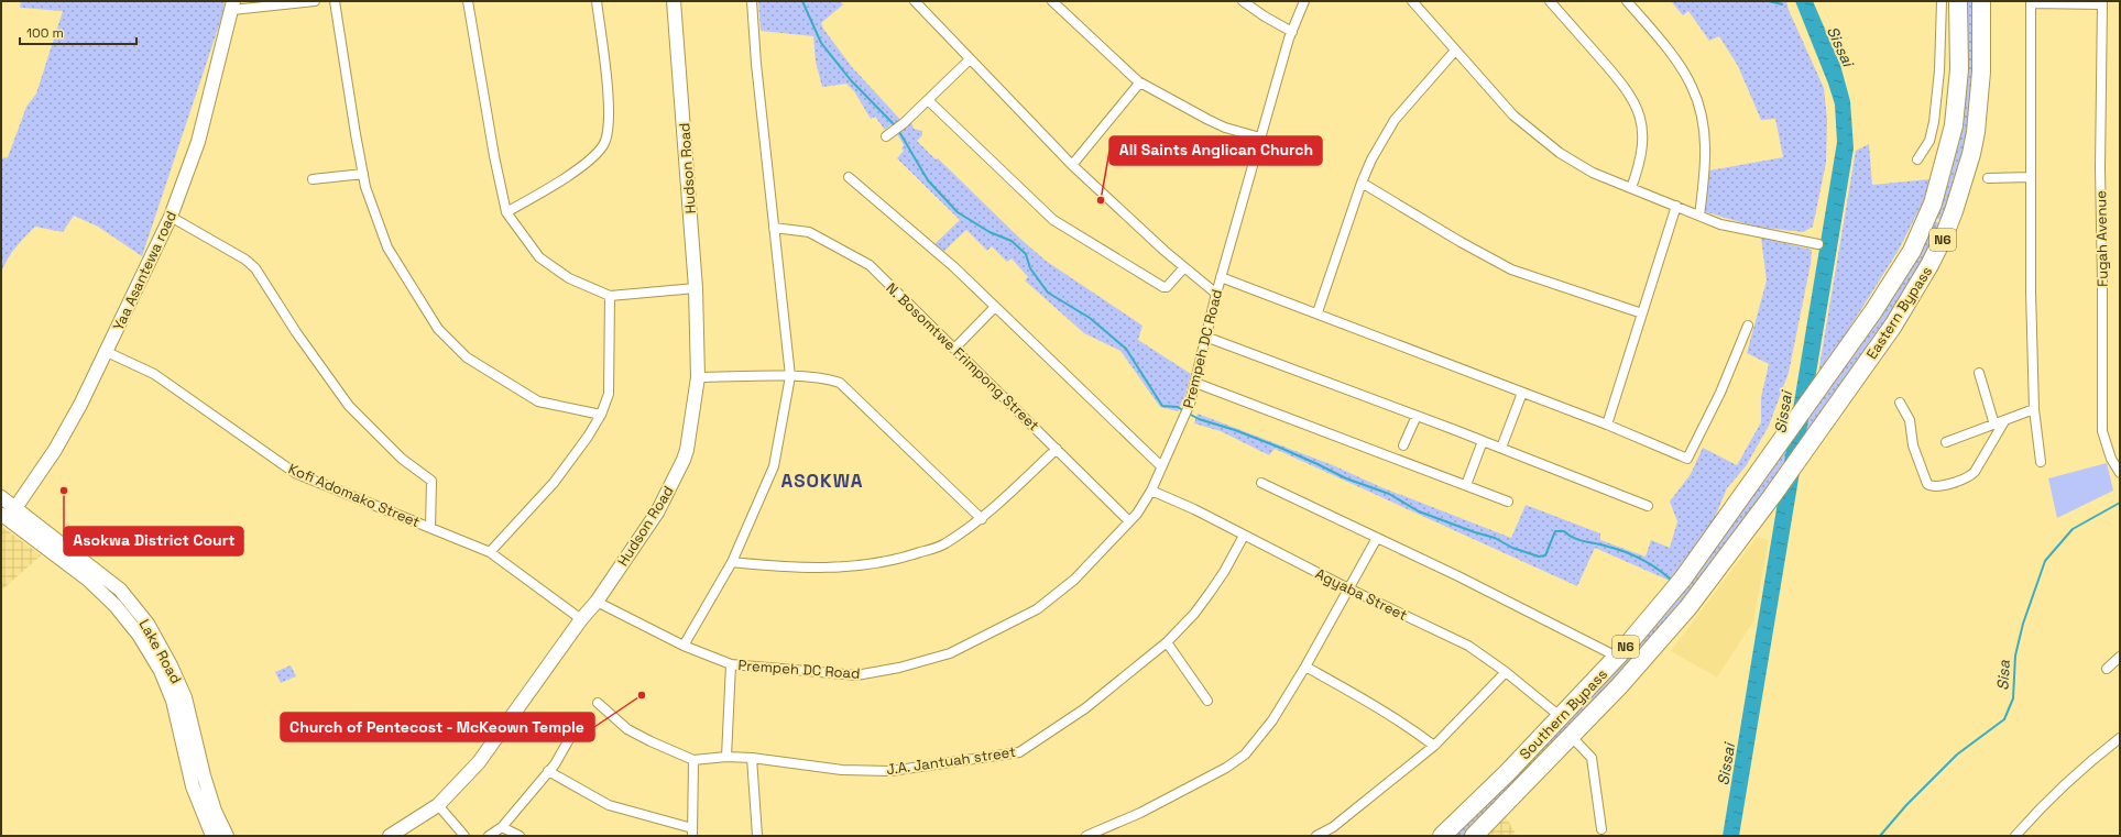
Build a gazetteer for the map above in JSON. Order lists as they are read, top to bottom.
{
  "streets": {
    "highway": ["N6", "Eastern Bypass", "Southern Bypass"],
    "street": [
      "Hudson Road",
      "Fugah Avenue",
      "Yaa Asantewa road",
      "Prempeh DC Road",
      "N. Bosomtwe Frimpong Street",
      "Kofi Adomako Street",
      "Agyaba Street",
      "Lake Road",
      "J.A. Jantuah street"
    ]
  },
  "crossings": [
    ["Hudson Road", "Prempeh DC Road"],
    ["Hudson Road", "Kofi Adomako Street"],
    ["Yaa Asantewa road", "Kofi Adomako Street"],
    ["Yaa Asantewa road", "Lake Road"],
    ["Eastern Bypass", "Southern Bypass"],
    ["Prempeh DC Road", "N. Bosomtwe Frimpong Street"],
    ["Prempeh DC Road", "Agyaba Street"],
    ["Agyaba Street", "Southern Bypass"],
    ["Agyaba Street", "J.A. Jantuah street"]
  ],
  "districts": ["ASOKWA"],
  "water": ["Sissai", "Sisa"],
  "places": ["All Saints Anglican Church", "Asokwa District Court", "Church of Pentecost - McKeown Temple"],
  "scale_bar": "100 m"
}
